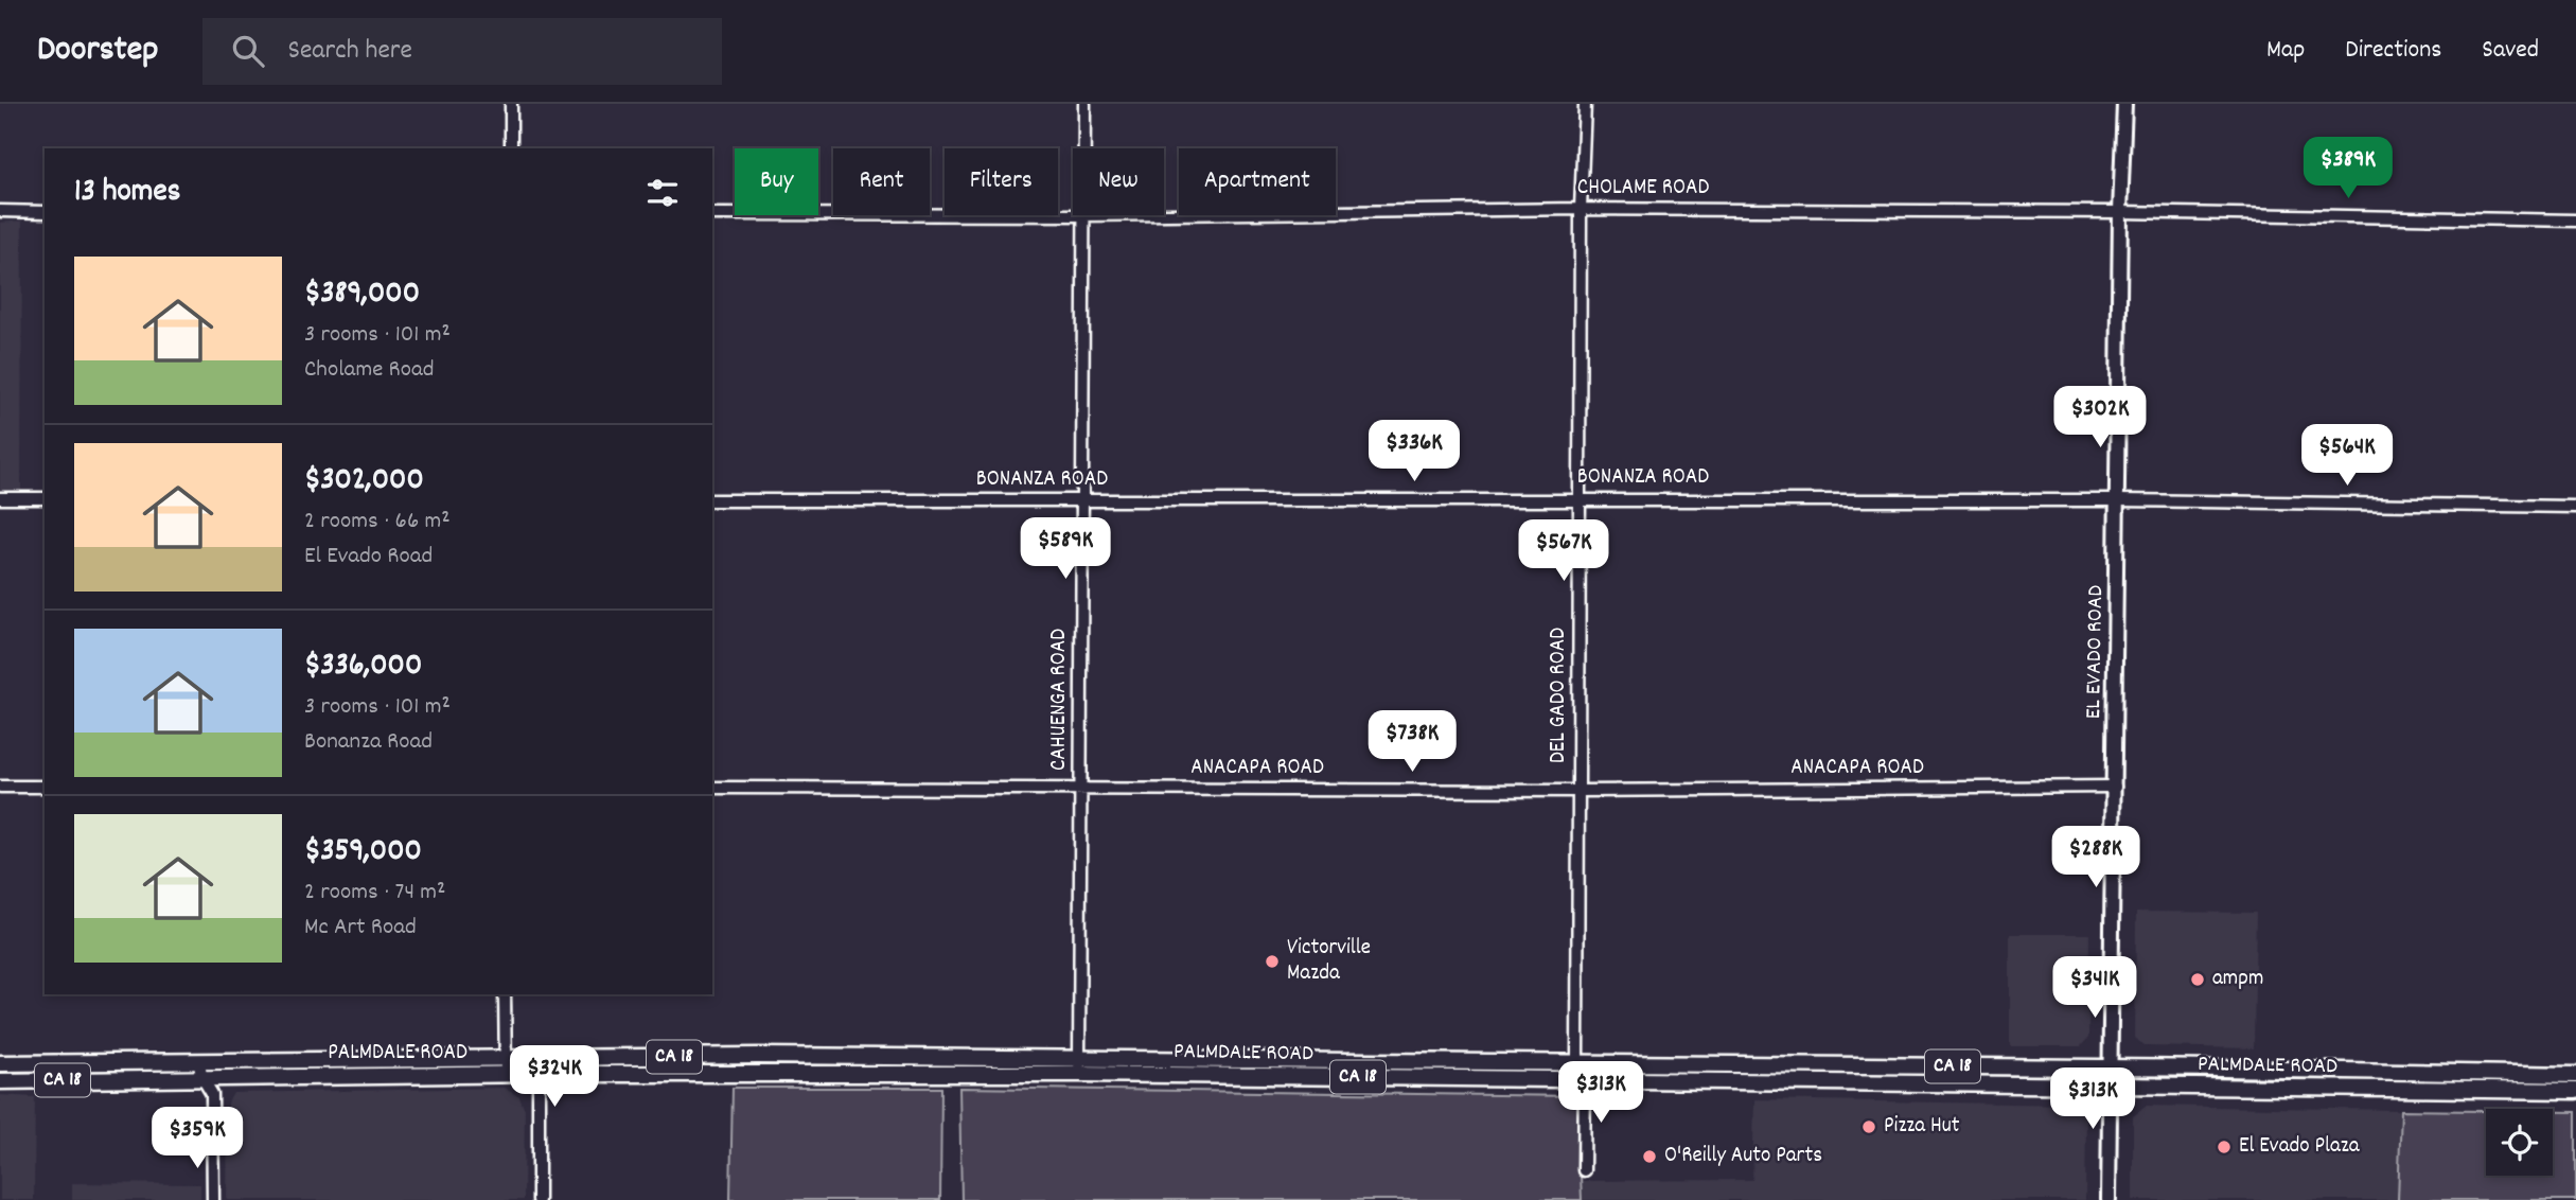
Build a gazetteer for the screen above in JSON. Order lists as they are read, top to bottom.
{
  "streets": {
    "highway": ["PALMDALE ROAD", "CA 18"],
    "main road": ["EL EVADO ROAD"],
    "street": [
      "CHOLAME ROAD",
      "BONANZA ROAD",
      "DEL GADO ROAD",
      "CAHUENGA ROAD",
      "ANACAPA ROAD"
    ]
  },
  "crossings": [
    ["CHOLAME ROAD", "EL EVADO ROAD"],
    ["CHOLAME ROAD", "DEL GADO ROAD"],
    ["BONANZA ROAD", "EL EVADO ROAD"],
    ["BONANZA ROAD", "DEL GADO ROAD"],
    ["BONANZA ROAD", "CAHUENGA ROAD"],
    ["EL EVADO ROAD", "ANACAPA ROAD"],
    ["EL EVADO ROAD", "PALMDALE ROAD"],
    ["DEL GADO ROAD", "ANACAPA ROAD"],
    ["DEL GADO ROAD", "PALMDALE ROAD"],
    ["CAHUENGA ROAD", "ANACAPA ROAD"],
    ["CAHUENGA ROAD", "PALMDALE ROAD"]
  ],
  "places": [
    "Victorville Mazda",
    "ampm",
    "Pizza Hut",
    "El Evado Plaza",
    "O'Reilly Auto Parts"
  ],
  "page": {
    "header": "Doorstep",
    "search": "Search here",
    "nav": ["Map", "Directions", "Saved"],
    "price": [
      "$389K",
      "$302K",
      "$336K",
      "$564K",
      "$589K",
      "$567K",
      "$738K",
      "$288K",
      "$341K",
      "$324K",
      "$313K",
      "$313K",
      "$359K"
    ],
    "chip": [
      "Buy",
      "Rent",
      "Filters",
      "New",
      "Apartment"
    ],
    "heading": "13 homes",
    "list": [
      {
        "name": "$389,000",
        "note": "3 rooms · 101 m² · Cholame Road"
      },
      {
        "name": "$302,000",
        "note": "2 rooms · 66 m² · El Evado Road"
      },
      {
        "name": "$336,000",
        "note": "3 rooms · 101 m² · Bonanza Road"
      },
      {
        "name": "$359,000",
        "note": "2 rooms · 74 m² · Mc Art Road"
      }
    ]
  }
}
